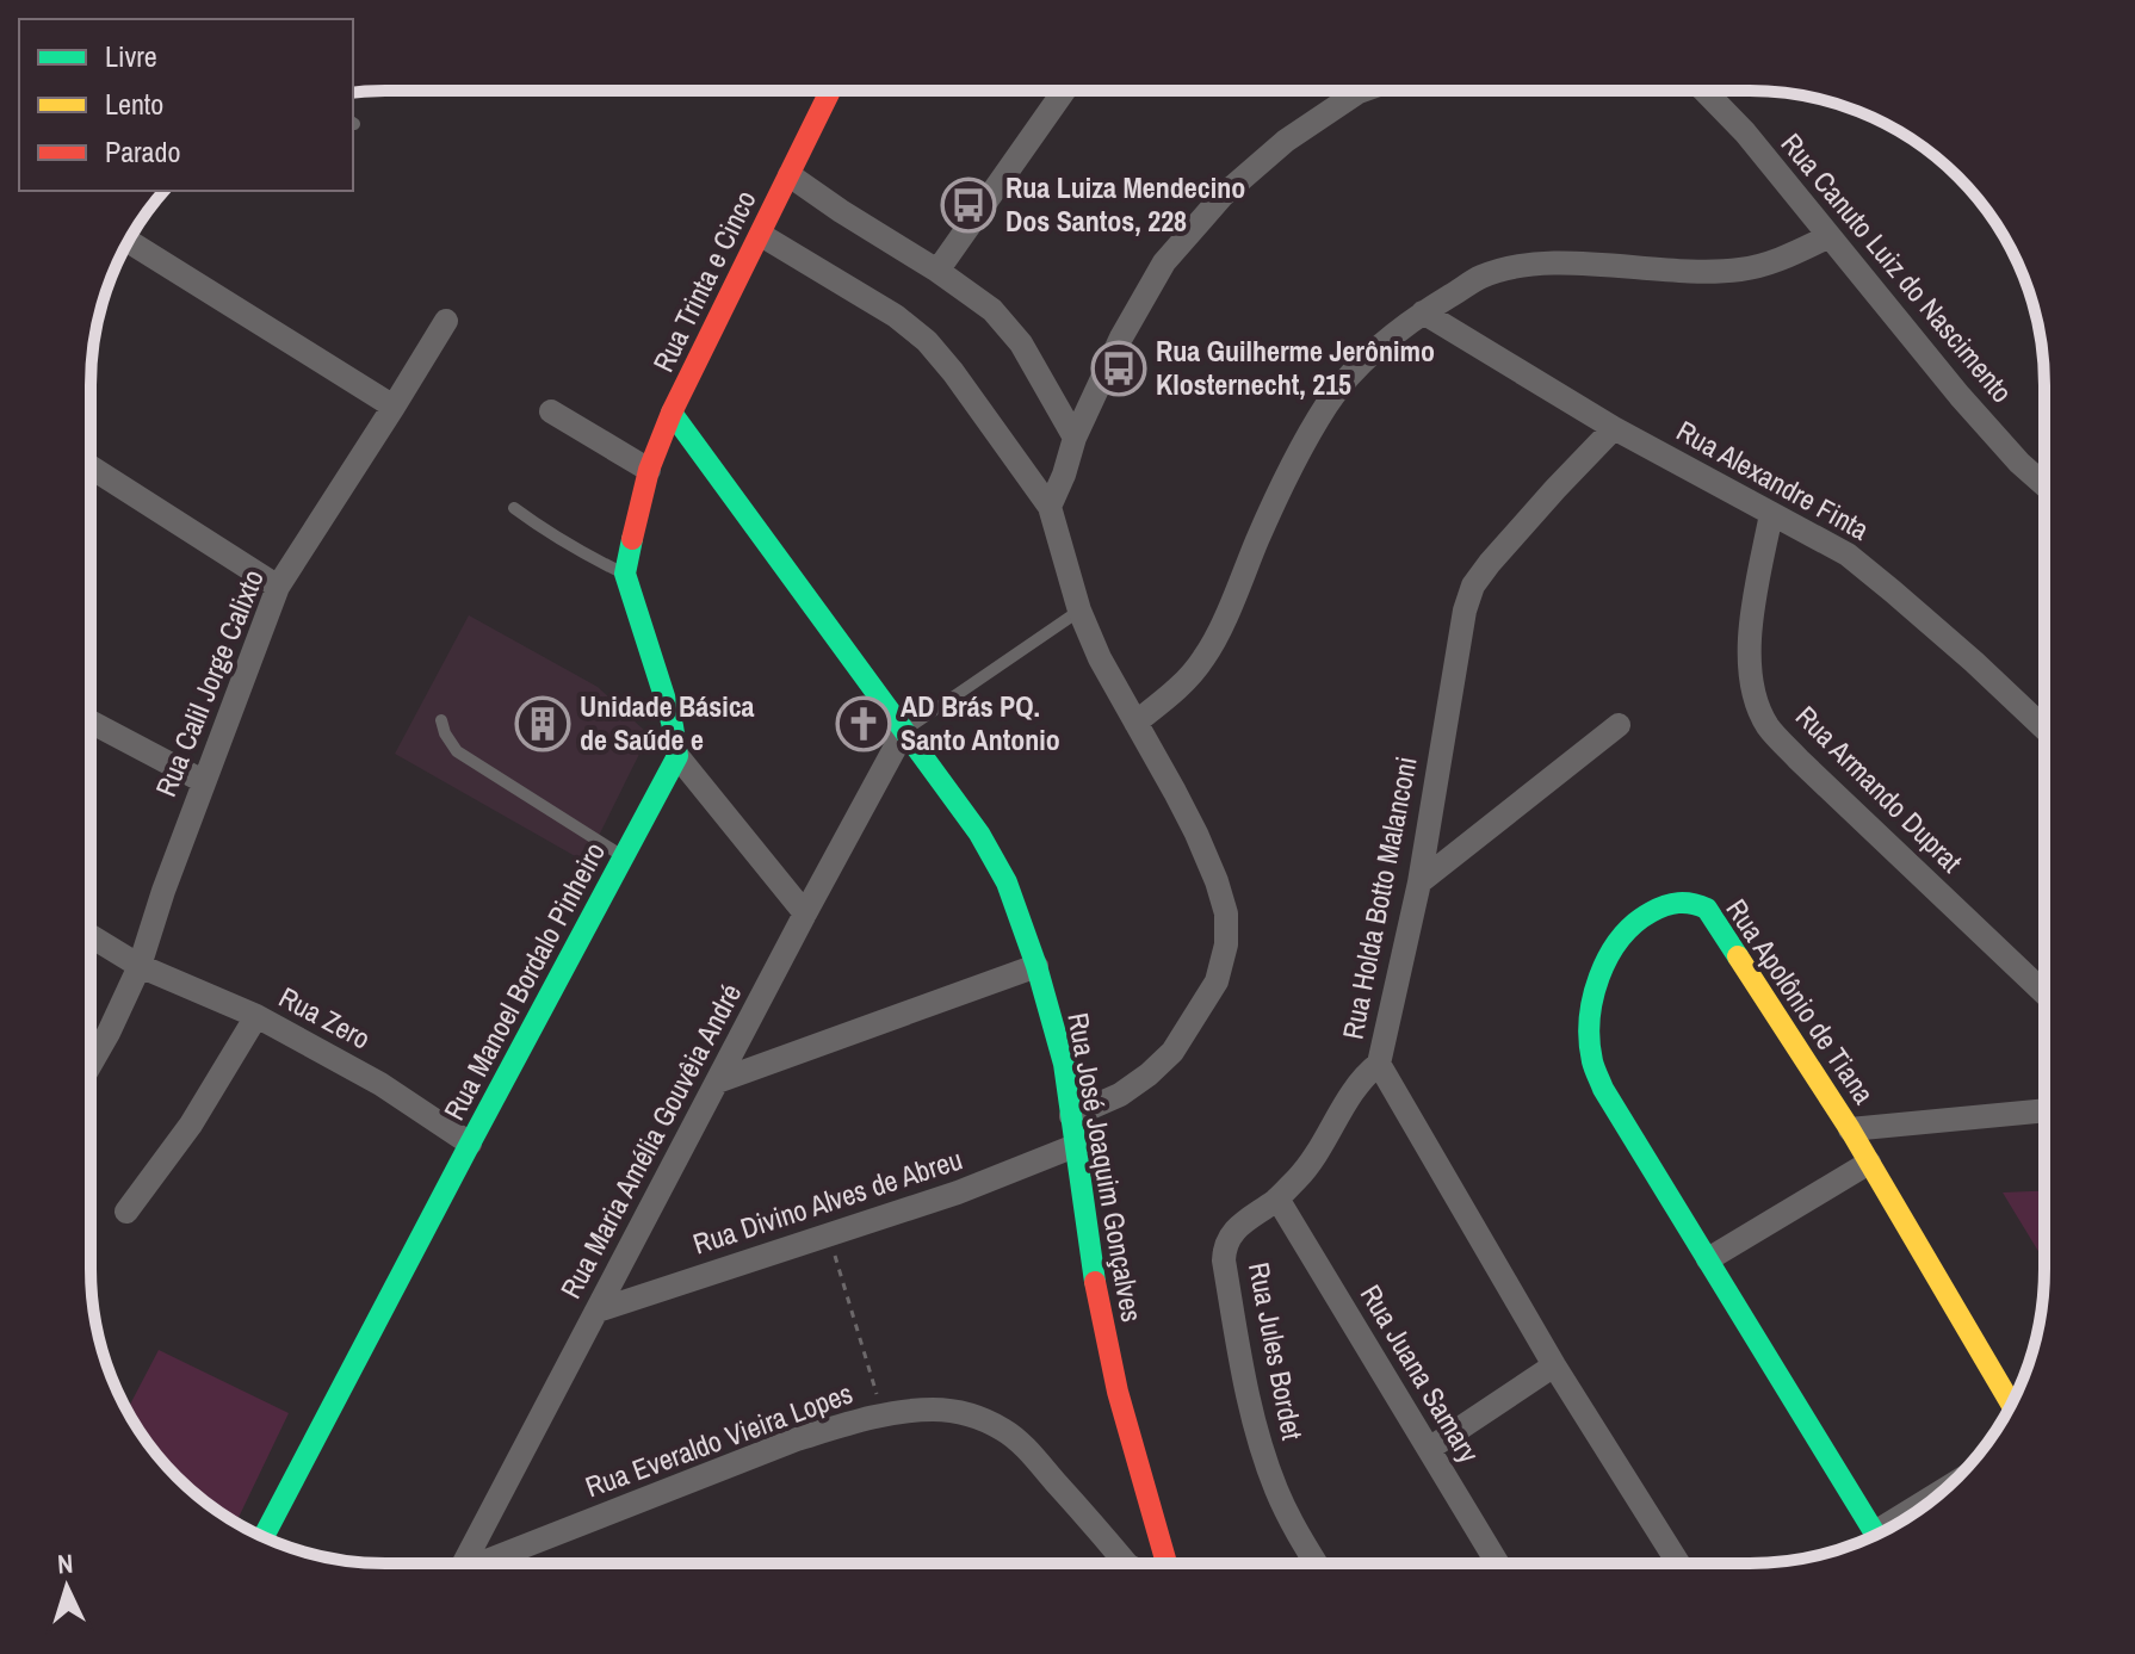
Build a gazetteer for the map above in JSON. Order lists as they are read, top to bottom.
{
  "streets": {
    "street": [
      "Rua Canuto Luiz do Nascimento",
      "Rua Trinta e Cinco",
      "Rua Alexandre Finta",
      "Rua Calil Jorge Calixto",
      "Rua Armando Duprat",
      "Rua Holda Botto Malanconi",
      "Rua Manoel Bordalo Pinheiro",
      "Rua Apolônio de Tiana",
      "Rua Zero",
      "Rua Maria Amélia Gouvêia André",
      "Rua José Joaquim Gonçalves",
      "Rua Divino Alves de Abreu",
      "Rua Jules Bordet",
      "Rua Juana Samary",
      "Rua Everaldo Vieira Lopes"
    ]
  },
  "crossings": [
    ["Rua Trinta e Cinco", "Rua José Joaquim Gonçalves"],
    ["Rua Alexandre Finta", "Rua Armando Duprat"],
    ["Rua Alexandre Finta", "Rua Holda Botto Malanconi"],
    ["Rua Calil Jorge Calixto", "Rua Zero"],
    ["Rua Holda Botto Malanconi", "Rua Jules Bordet"],
    ["Rua Manoel Bordalo Pinheiro", "Rua Zero"],
    ["Rua Maria Amélia Gouvêia André", "Rua José Joaquim Gonçalves"],
    ["Rua Maria Amélia Gouvêia André", "Rua Divino Alves de Abreu"],
    ["Rua José Joaquim Gonçalves", "Rua Divino Alves de Abreu"],
    ["Rua Jules Bordet", "Rua Juana Samary"]
  ],
  "places": {
    "bus stop": ["Rua Luiza Mendecino Dos Santos, 228", "Rua Guilherme Jerônimo Klosternecht, 215"],
    "building": ["Unidade Básica de Saúde e"],
    "church": ["AD Brás PQ. Santo Antonio"]
  },
  "legend": ["Livre", "Lento", "Parado"],
  "north": "top"
}
